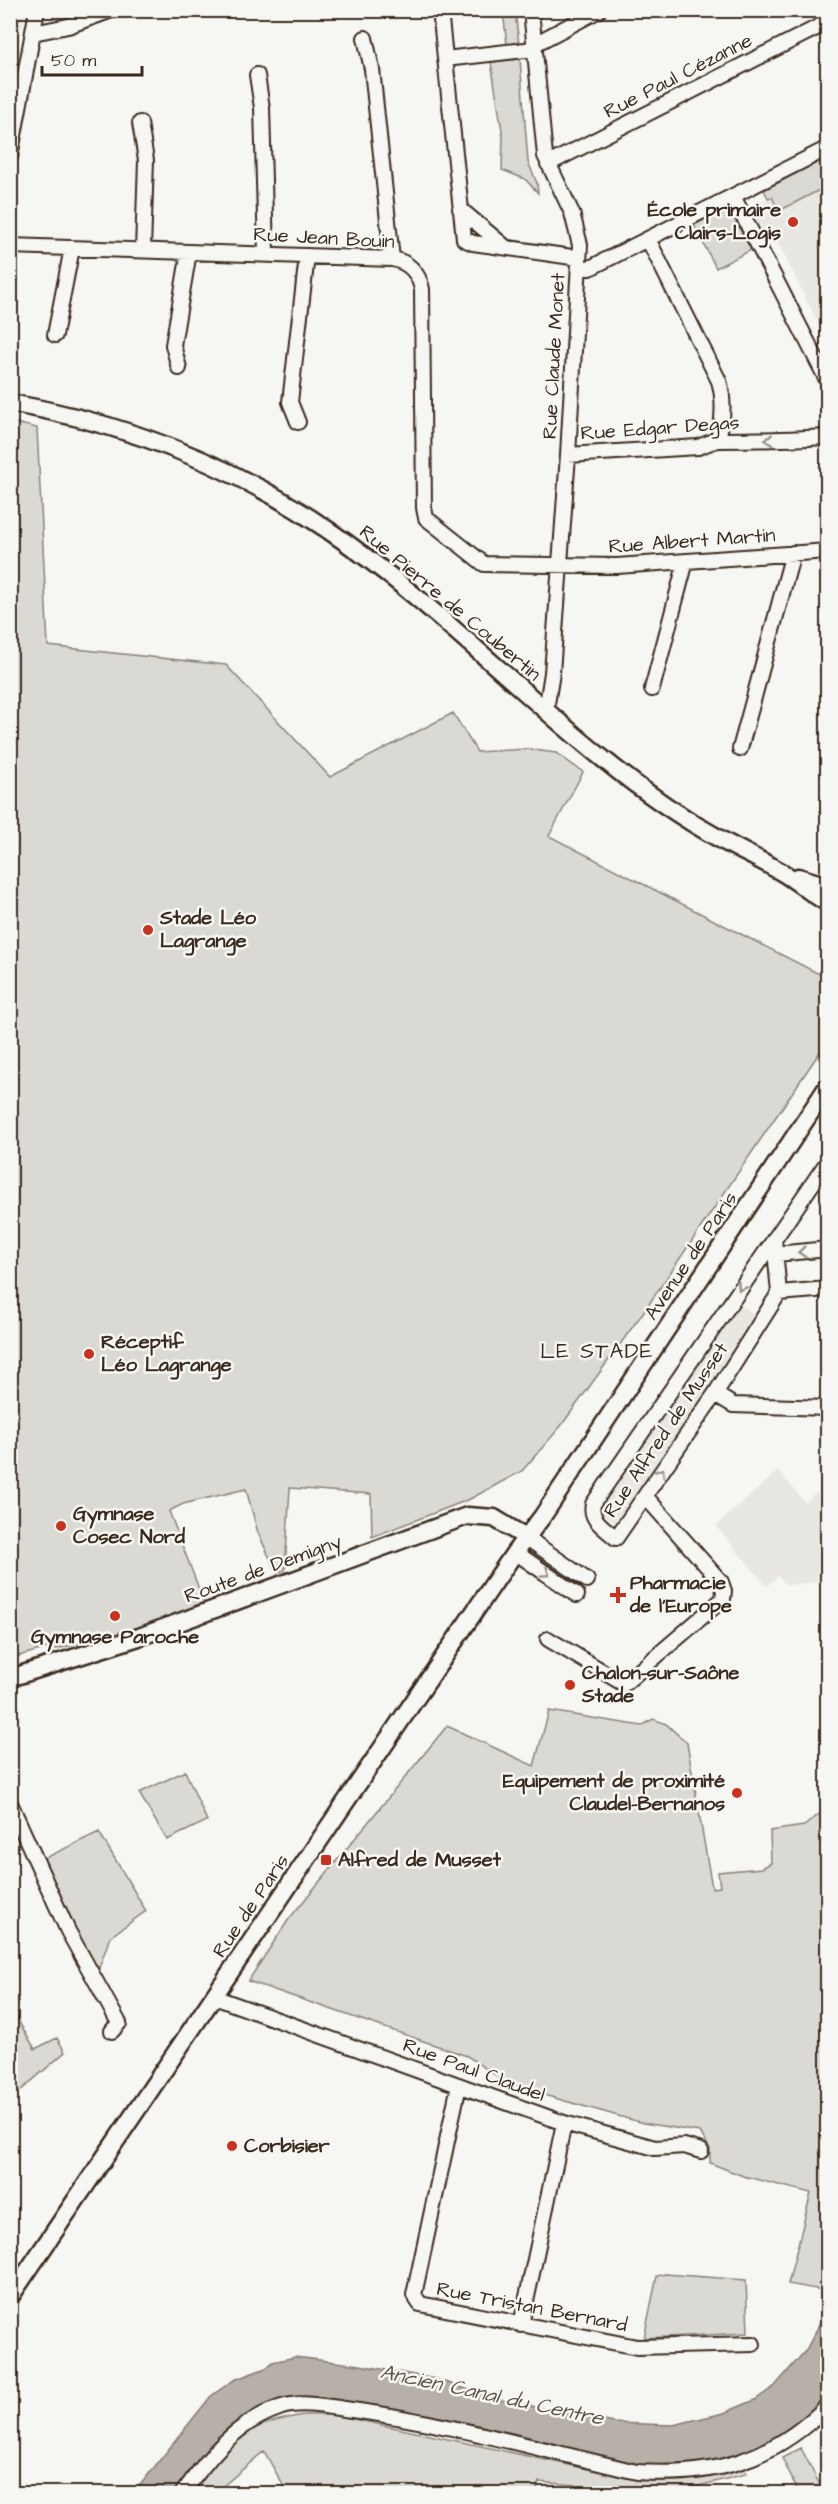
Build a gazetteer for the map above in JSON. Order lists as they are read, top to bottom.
{
  "streets": {
    "main road": [
      "Rue Pierre de Coubertin",
      "Avenue de Paris",
      "Route de Demigny",
      "Rue de Paris"
    ],
    "street": [
      "Rue Paul Cézanne",
      "Rue Jean Bouin",
      "Rue Claude Monet",
      "Rue Edgar Degas",
      "Rue Albert Martin",
      "Rue Alfred de Musset",
      "Rue Paul Claudel",
      "Rue Tristan Bernard"
    ]
  },
  "crossings": [
    ["Rue Paul Cézanne", "Rue Claude Monet"],
    ["Rue Jean Bouin", "Rue Claude Monet"],
    ["Rue Jean Bouin", "Rue Albert Martin"],
    ["Rue Claude Monet", "Rue Edgar Degas"],
    ["Rue Claude Monet", "Rue Albert Martin"],
    ["Rue Claude Monet", "Rue Pierre de Coubertin"],
    ["Avenue de Paris", "Route de Demigny"],
    ["Avenue de Paris", "Rue de Paris"],
    ["Route de Demigny", "Rue de Paris"],
    ["Rue de Paris", "Rue Paul Claudel"],
    ["Rue Paul Claudel", "Rue Tristan Bernard"]
  ],
  "one_way": ["Rue Edgar Degas"],
  "districts": ["LE STADE"],
  "water": ["Ancien Canal du Centre"],
  "places": {
    "other": [
      "École primaire Clairs-Logis",
      "Stade Léo Lagrange",
      "Réceptif Léo Lagrange",
      "Gymnase Cosec Nord",
      "Gymnase Paroche",
      "Chalon-sur-Saône Stade",
      "Equipement de proximité Claudel-Bernanos",
      "Corbisier"
    ],
    "health": ["Pharmacie de l'Europe"],
    "transit": ["Alfred de Musset"]
  },
  "scale_bar": "50 m"
}
